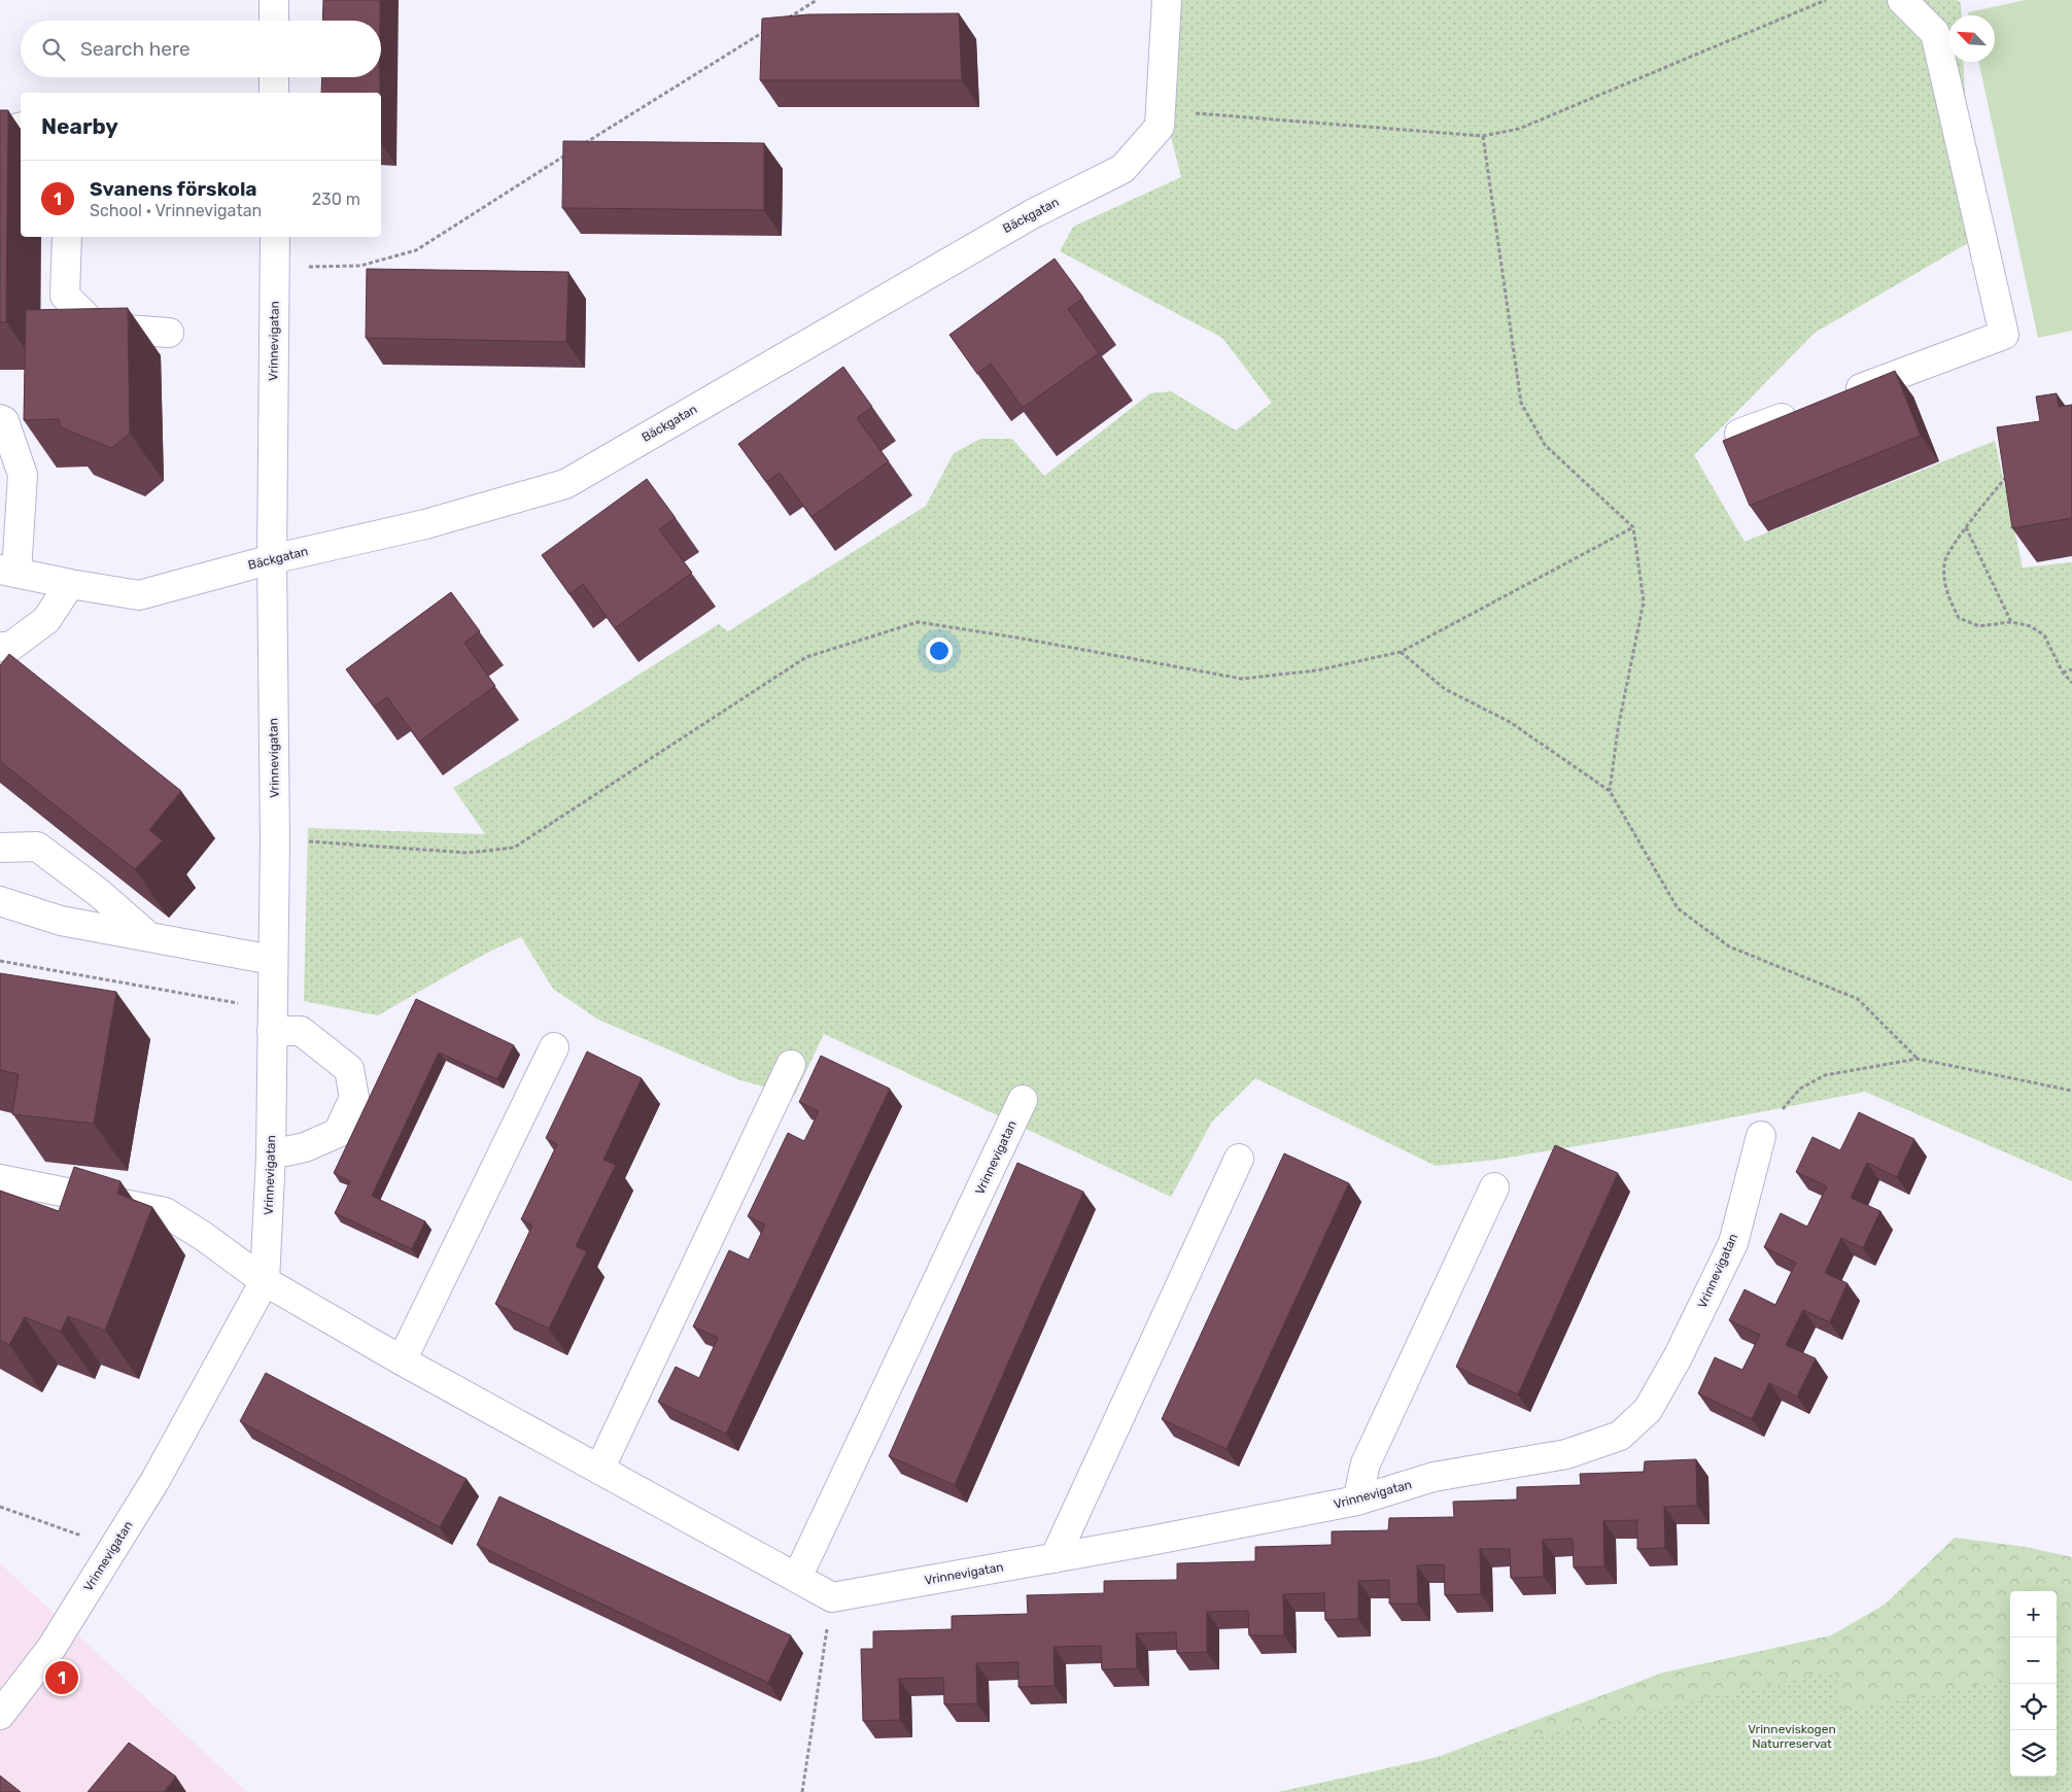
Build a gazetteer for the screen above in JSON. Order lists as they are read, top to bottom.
{
  "streets": {
    "street": ["Bäckgatan", "Vrinnevigatan"]
  },
  "crossings": [
    ["Bäckgatan", "Vrinnevigatan"]
  ],
  "parks": ["Vrinneviskogen Naturreservat"],
  "north": "top left",
  "page": {
    "search": "Search here",
    "heading": "Nearby",
    "list": [
      {
        "mark": "1",
        "name": "Svanens förskola",
        "note": "School · Vrinnevigatan",
        "value": "230 m"
      }
    ],
    "map_buttons": ["+", "−"],
    "pins": "1"
  }
}
